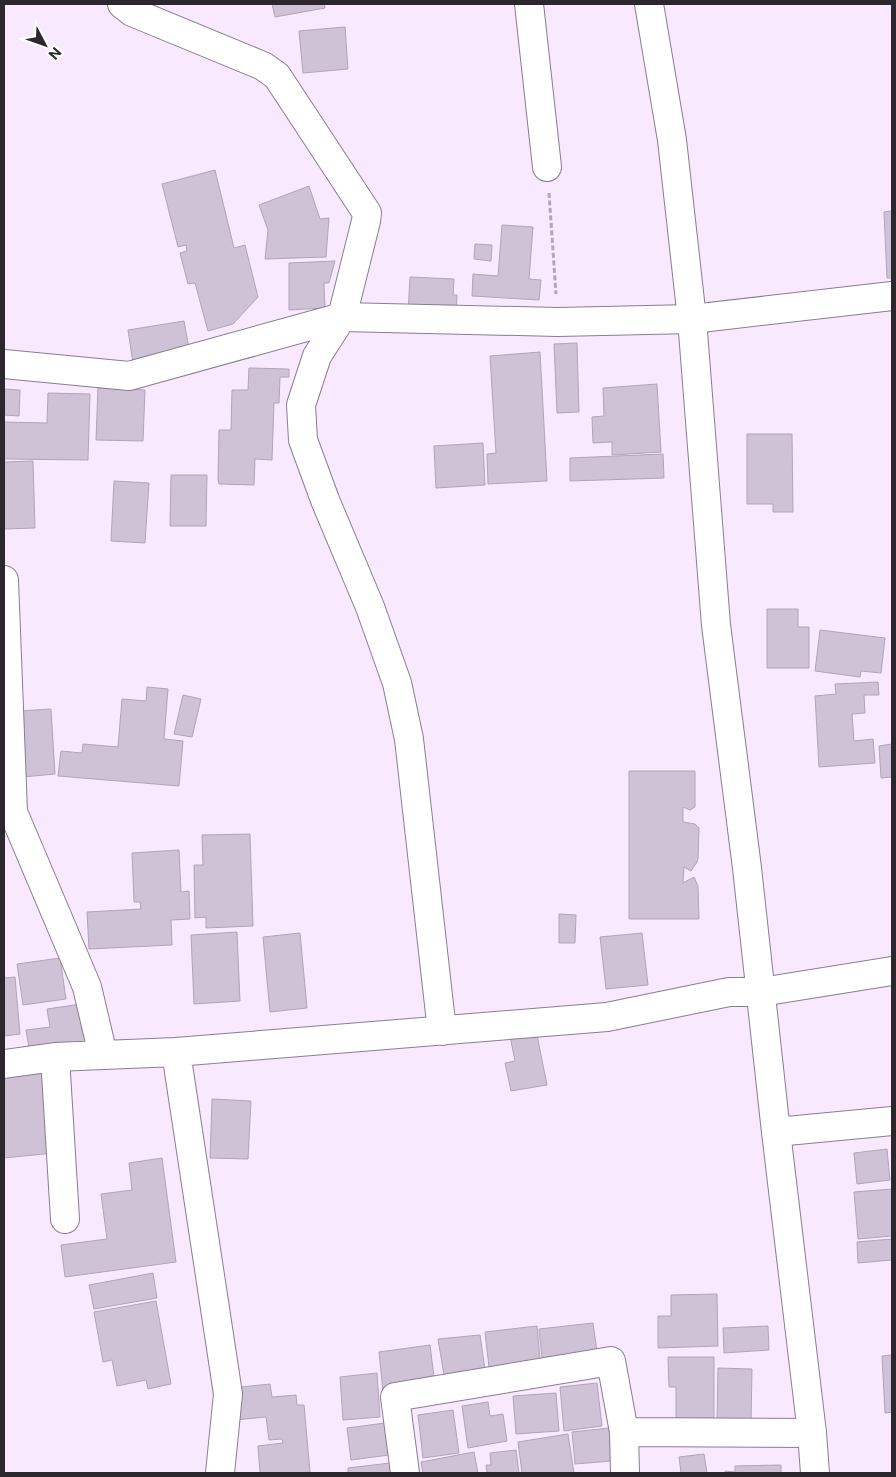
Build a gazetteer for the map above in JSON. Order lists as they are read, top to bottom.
{
  "north": "bottom right"
}
